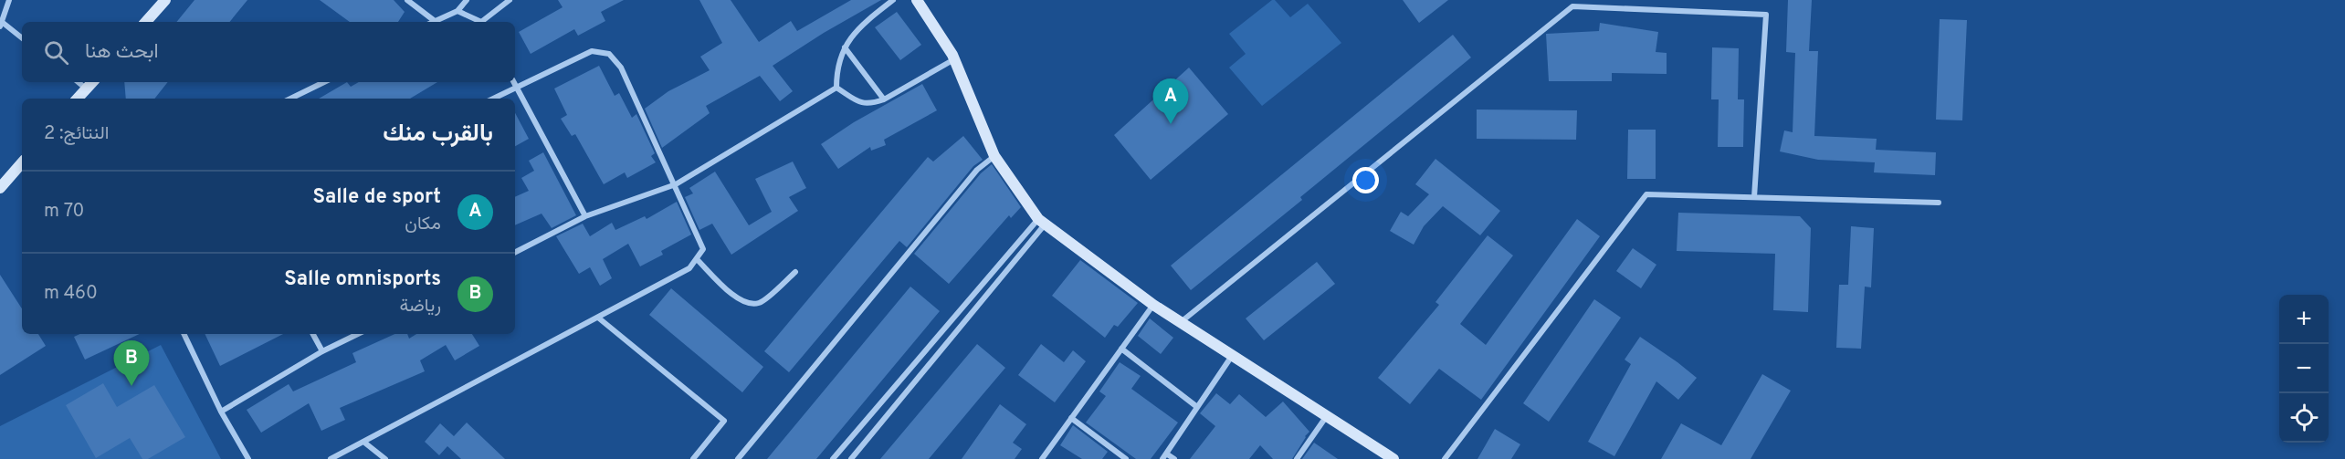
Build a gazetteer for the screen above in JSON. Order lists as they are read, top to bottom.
{
  "page": {
    "search": "ابحث هنا",
    "pins": ["A", "B"],
    "heading": ["بالقرب منك", "النتائج: 2"],
    "list": [
      {
        "mark": "A",
        "name": "Salle de sport",
        "note": "مكان",
        "value": "70 m"
      },
      {
        "mark": "B",
        "name": "Salle omnisports",
        "note": "رياضة",
        "value": "460 m"
      }
    ],
    "map_buttons": ["+", "−"]
  }
}
